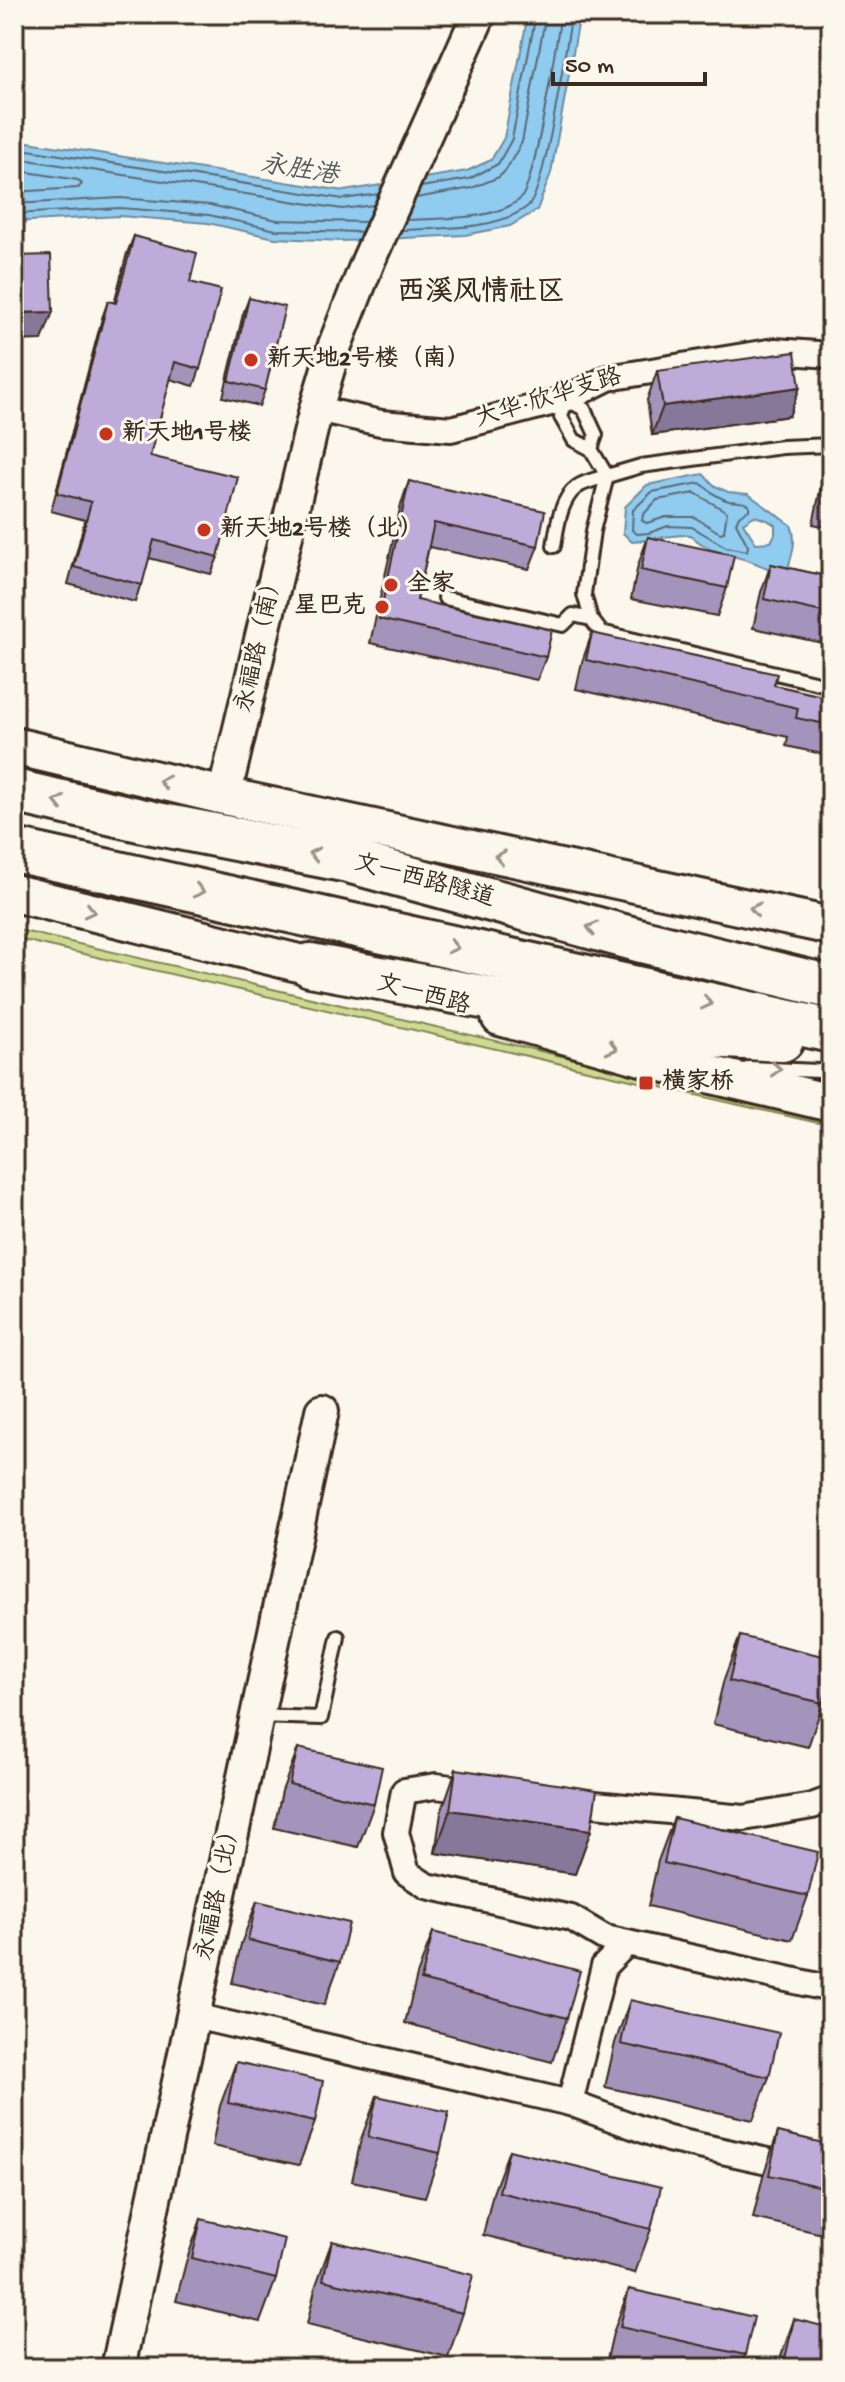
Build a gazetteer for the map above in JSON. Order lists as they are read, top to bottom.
{
  "streets": {
    "highway": ["文一西路隧道"],
    "main road": ["文一西路"],
    "street": ["大华·欣华支路", "永福路（南）", "永福路（北）"]
  },
  "crossings": [
    ["大华·欣华支路", "永福路（南）"]
  ],
  "districts": ["西溪风情社区"],
  "water": ["永胜港"],
  "places": {
    "other": [
      "新天地2号楼（南）",
      "新天地1号楼",
      "新天地2号楼（北）",
      "全家",
      "星巴克"
    ],
    "transit": ["横家桥"]
  },
  "scale_bar": "50 m"
}
